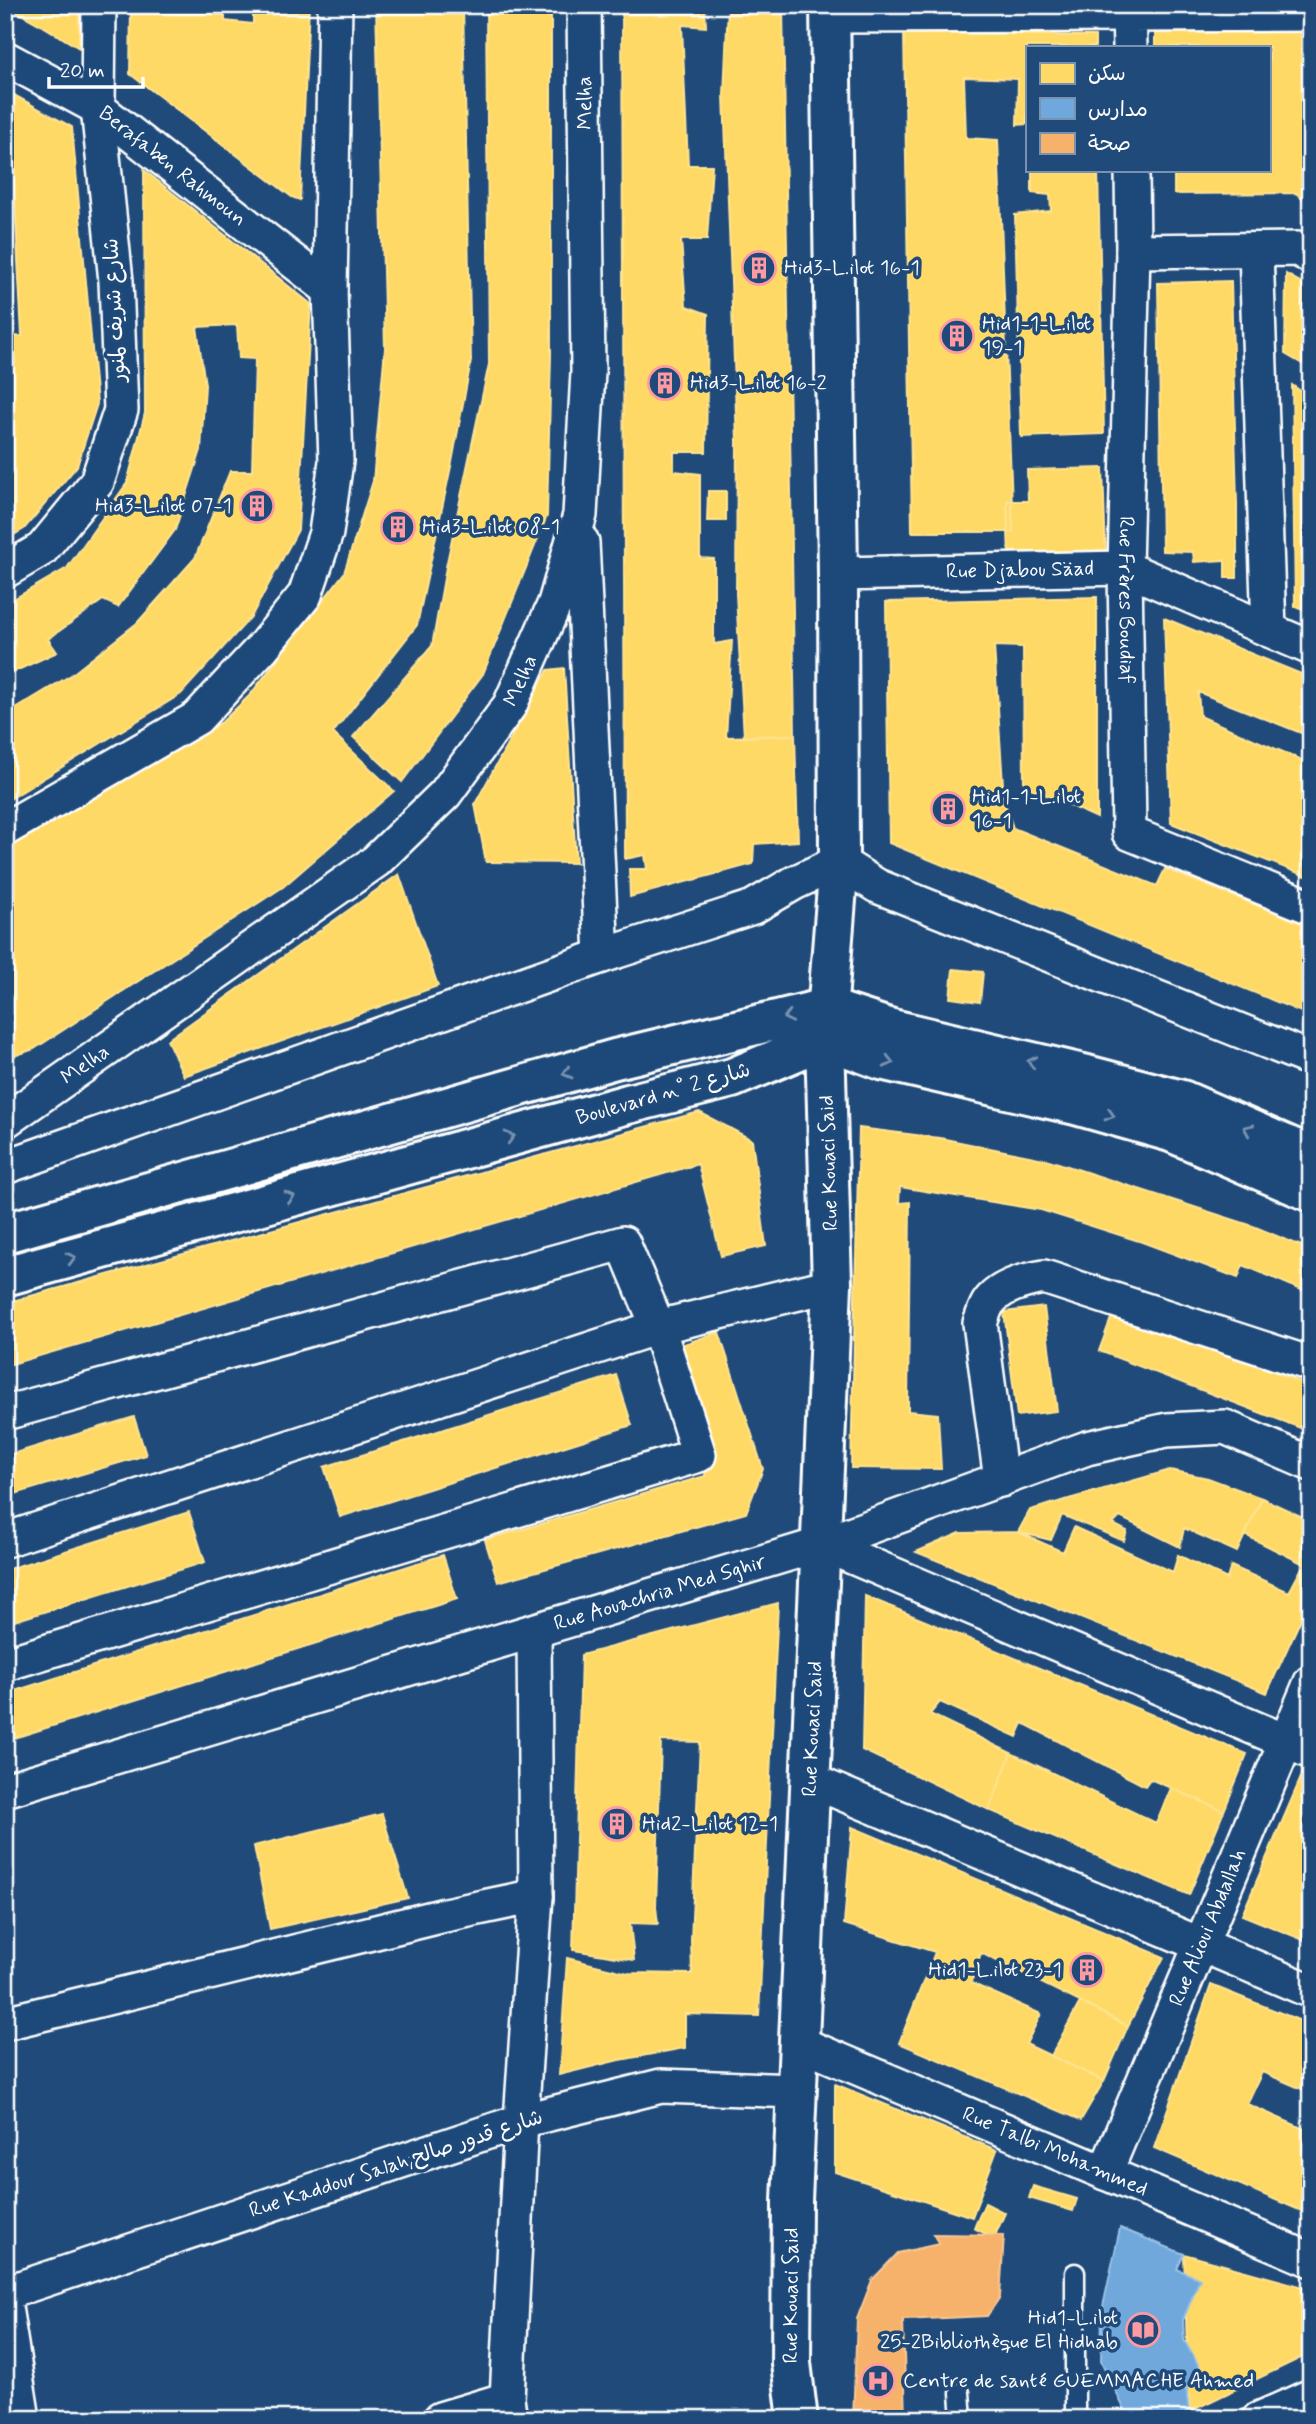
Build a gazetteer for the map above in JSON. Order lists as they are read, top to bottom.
{
  "streets": {
    "main road": ["Boulevard n° شارع 2", "Rue Kouaci Said"],
    "street": [
      "Melha",
      "Berafaben Rahmoun",
      "شارع شريف لمنور",
      "Rue Djabou Säad",
      "Rue Frères Boudiaf",
      "Rue Aouachria Med Sghir",
      "Rue Alioui Abdallah",
      "Rue Talbi Mohammed",
      "Rue Kaddour Salah;شارع قدور صالح"
    ]
  },
  "crossings": [
    ["Berafaben Rahmoun", "شارع شريف لمنور"],
    ["Rue Djabou Säad", "Rue Frères Boudiaf"],
    ["Rue Djabou Säad", "Rue Kouaci Said"],
    ["Boulevard n° شارع 2", "Rue Kouaci Said"],
    ["Rue Kouaci Said", "Rue Aouachria Med Sghir"],
    ["Rue Kouaci Said", "Rue Talbi Mohammed"],
    ["Rue Kouaci Said", "Rue Kaddour Salah;شارع قدور صالح"],
    ["Rue Alioui Abdallah", "Rue Talbi Mohammed"]
  ],
  "places": {
    "building": [
      "Hid3-L.ilot 16-1",
      "Hid1-1-L.ilot 19-1",
      "Hid3-L.ilot 16-2",
      "Hid3-L.ilot 07-1",
      "Hid3-L.ilot 08-1",
      "Hid1-1-L.ilot 16-1",
      "Hid2-L.ilot 12-1",
      "Hid1-L.ilot 23-1"
    ],
    "library": ["Hid1-L.ilot 25-2Bibliothèque El Hidhab"],
    "hospital": ["Centre de santé GUEMMACHE Ahmed"]
  },
  "legend": ["سكن", "مدارس", "صحة"],
  "scale_bar": "20 m"
}
